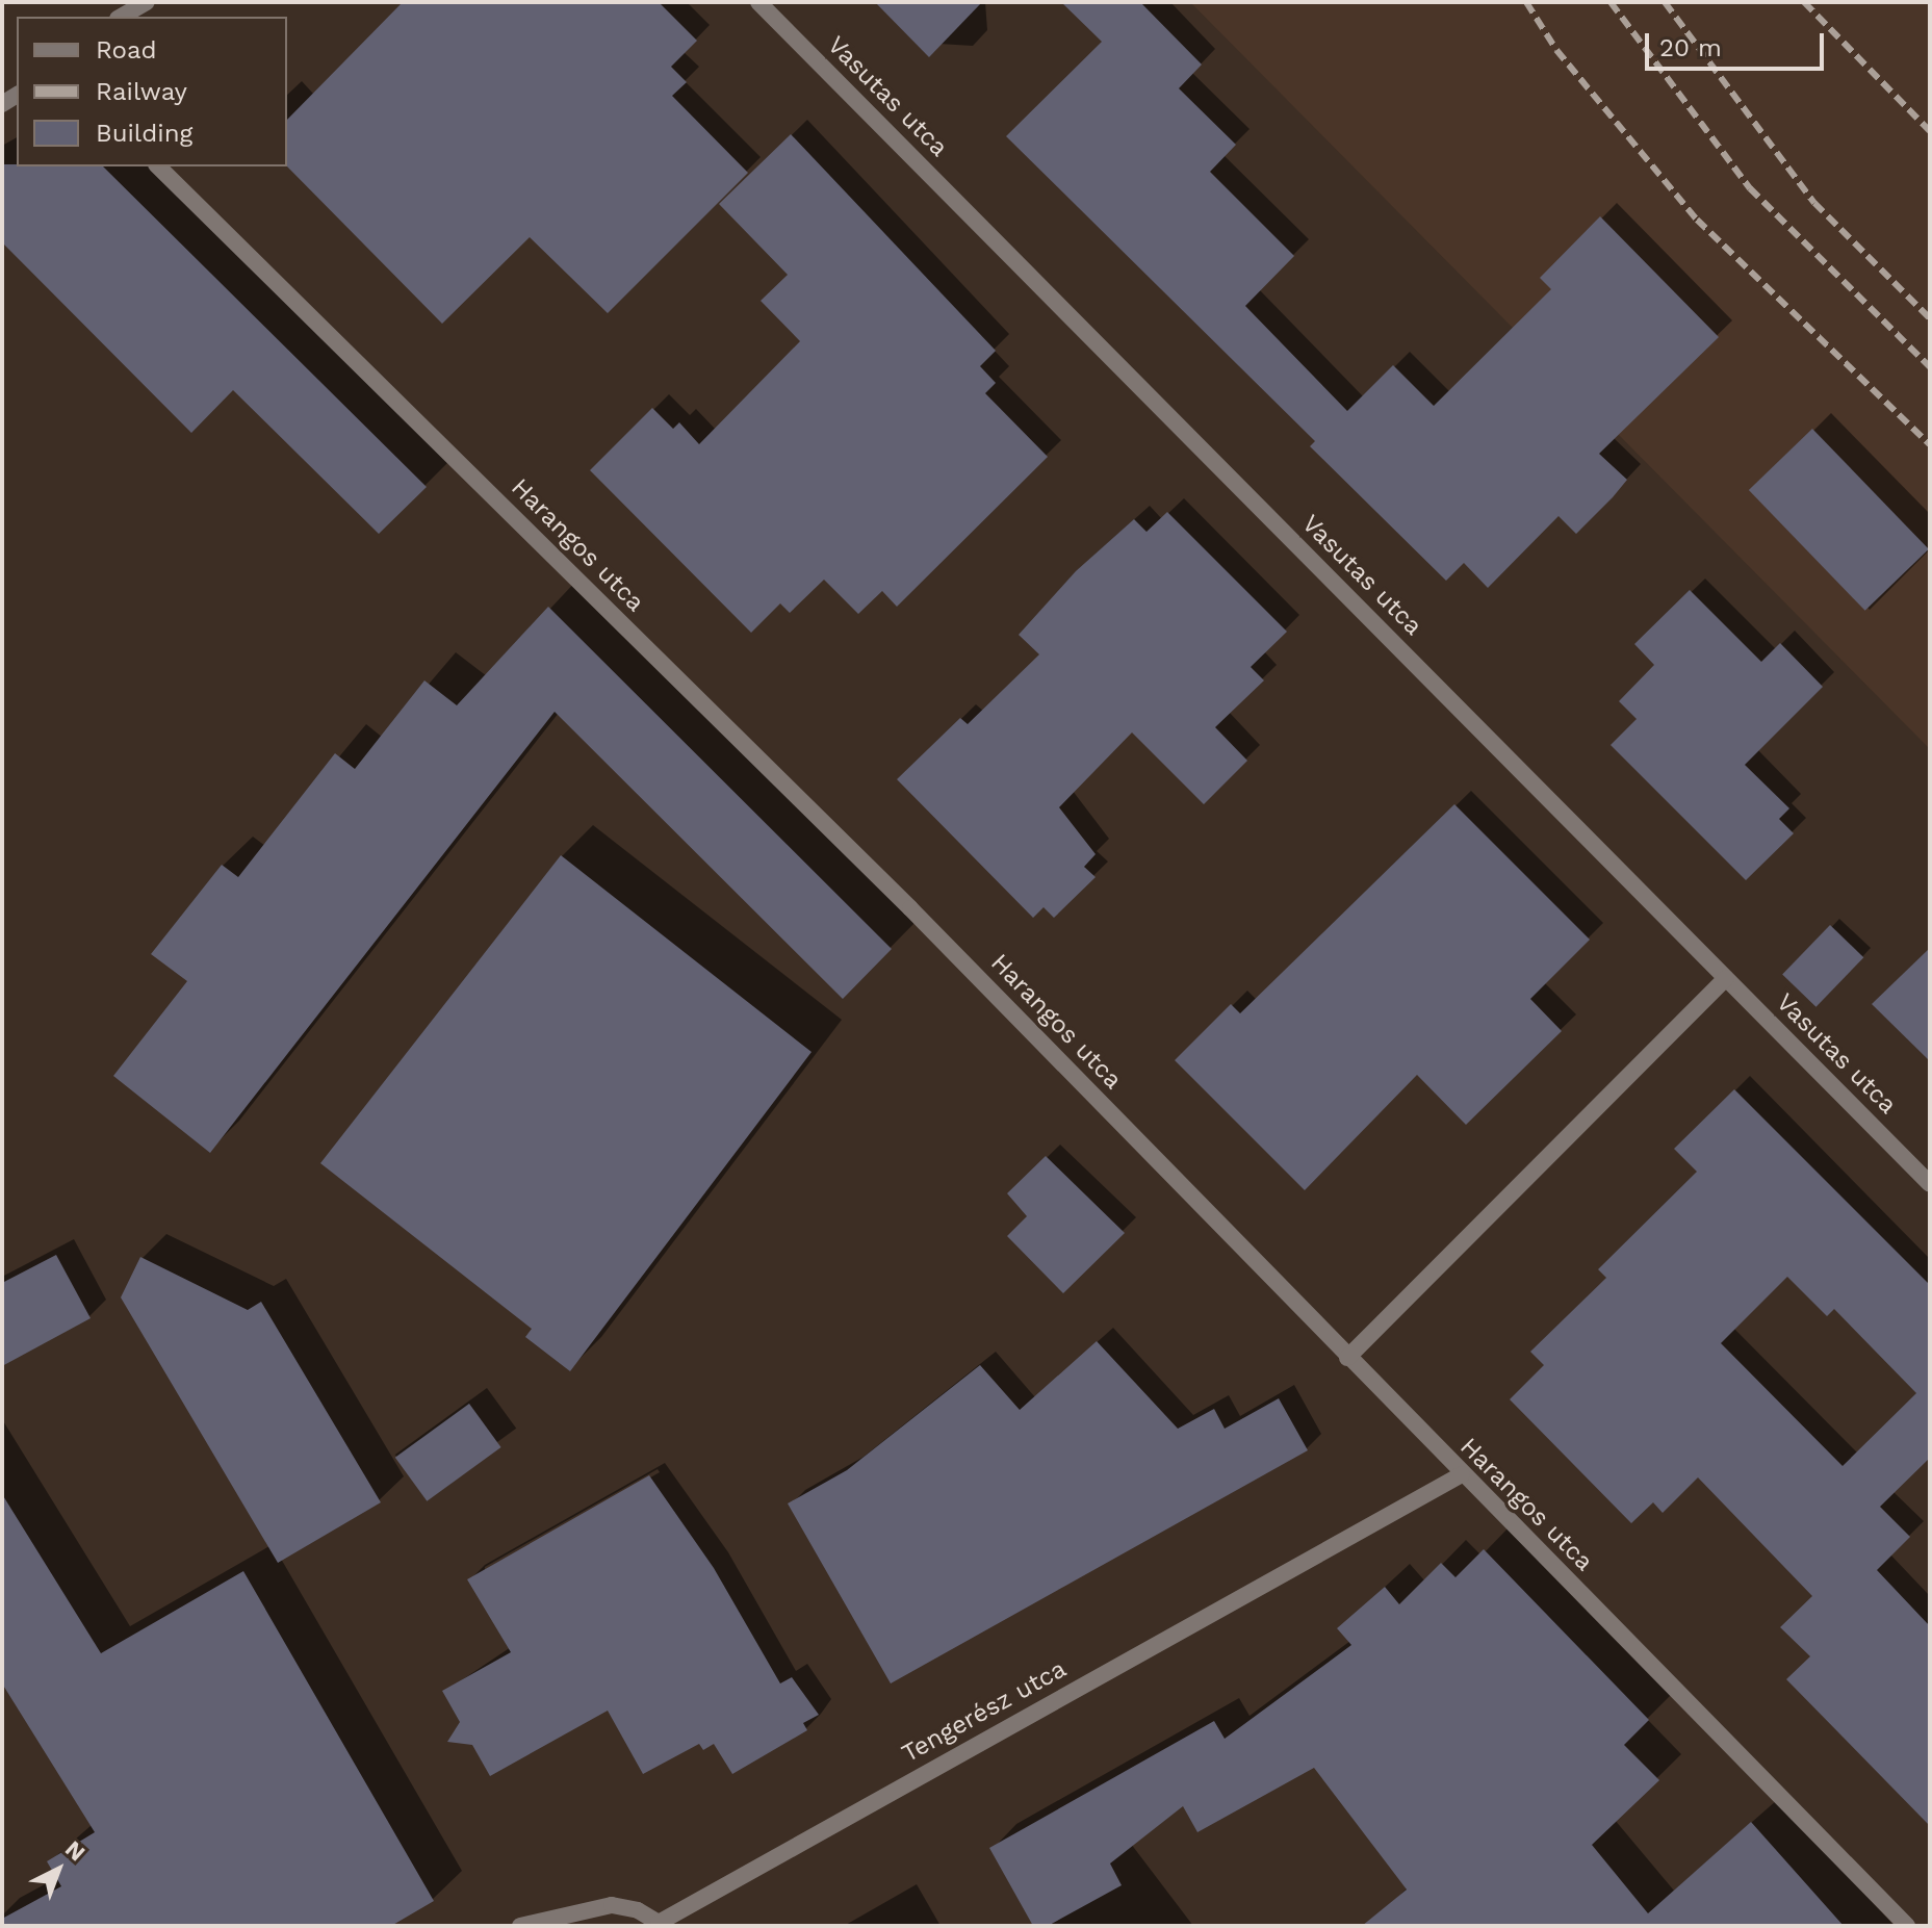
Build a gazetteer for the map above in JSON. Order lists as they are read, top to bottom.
{
  "streets": {
    "street": ["Vasutas utca", "Harangos utca", "Tengerész utca"]
  },
  "crossings": [
    ["Harangos utca", "Tengerész utca"]
  ],
  "legend": ["Road", "Railway", "Building"],
  "scale_bar": "20 m",
  "north": "top right"
}
